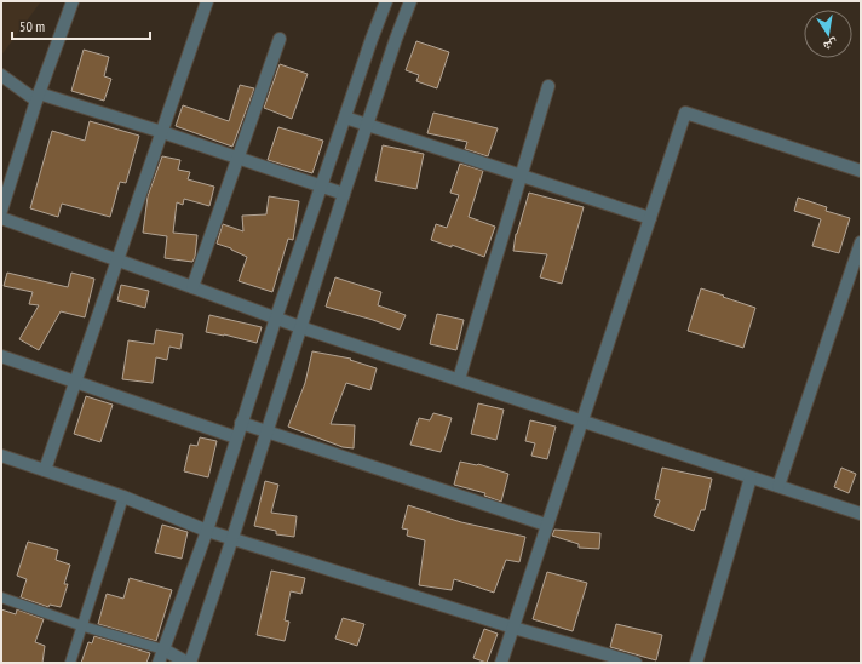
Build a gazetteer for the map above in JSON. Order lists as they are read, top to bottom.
{
  "scale_bar": "50 m",
  "north": "bottom"
}
